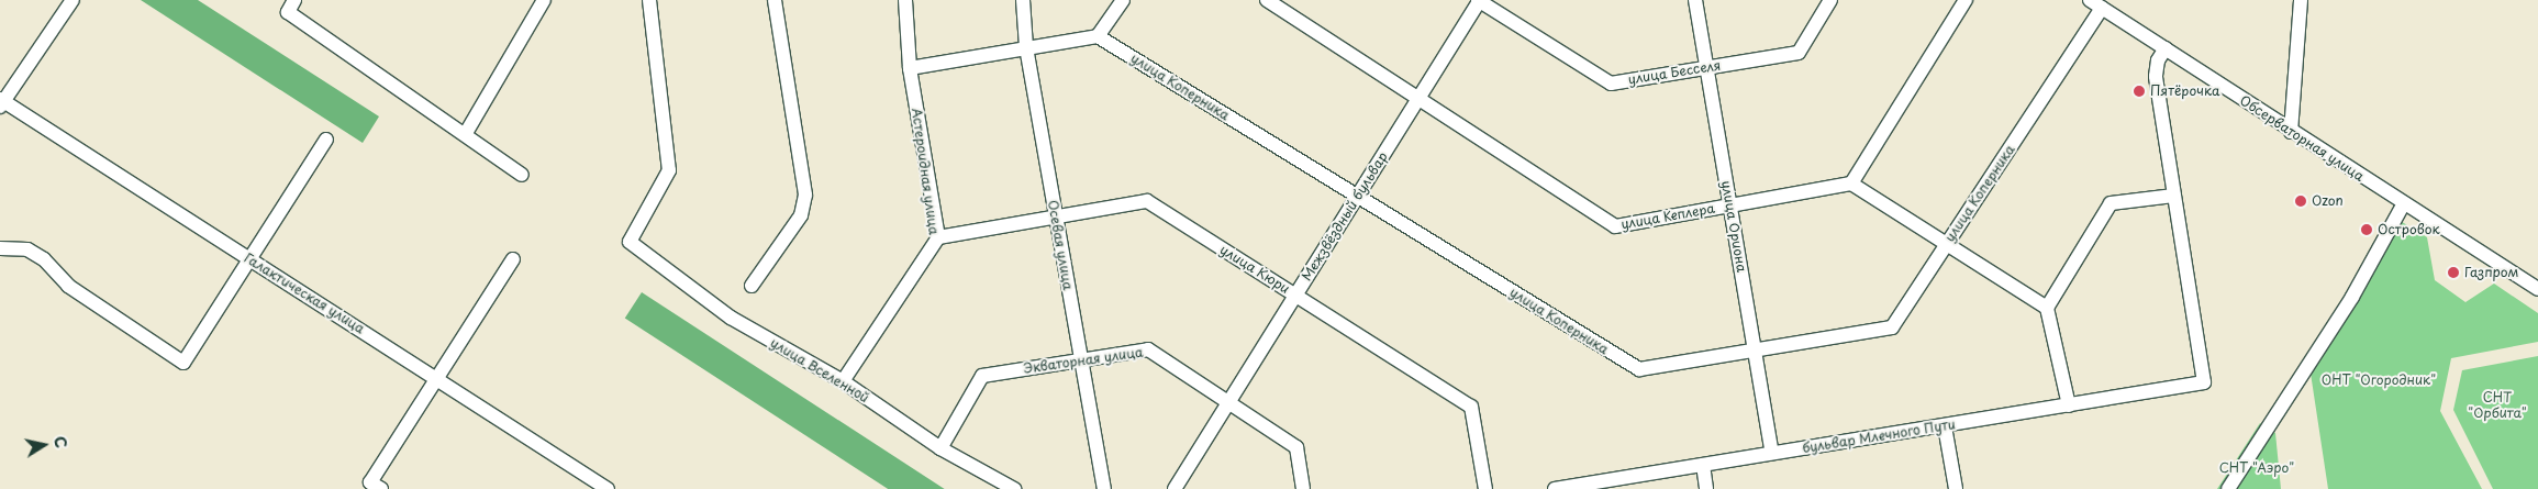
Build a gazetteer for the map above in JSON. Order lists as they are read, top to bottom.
{
  "streets": {
    "street": [
      "улица Бесселя",
      "улица Коперника",
      "Обсерваторная улица",
      "Астероидная улица",
      "Межзвёздный бульвар",
      "улица Кеплера",
      "улица Ориона",
      "Осевая улица",
      "улица Кюри",
      "Галактическая улица",
      "Экваторная улица",
      "улица Вселенной",
      "бульвар Млечного Пути"
    ]
  },
  "crossings": [
    ["улица Бесселя", "Межзвёздный бульвар"],
    ["улица Бесселя", "улица Ориона"],
    ["улица Коперника", "Обсерваторная улица"],
    ["улица Коперника", "Межзвёздный бульвар"],
    ["улица Коперника", "улица Ориона"],
    ["Астероидная улица", "улица Кюри"],
    ["Астероидная улица", "улица Вселенной"],
    ["Межзвёздный бульвар", "улица Кеплера"],
    ["Межзвёздный бульвар", "улица Кюри"],
    ["Межзвёздный бульвар", "Экваторная улица"],
    ["улица Кеплера", "улица Ориона"],
    ["улица Ориона", "бульвар Млечного Пути"],
    ["Осевая улица", "улица Кюри"],
    ["Осевая улица", "Экваторная улица"],
    ["Экваторная улица", "улица Вселенной"]
  ],
  "parks": ["ОНТ \"Огородник\"", "СНТ \"Орбита\"", "СНТ \"Аэро\""],
  "places": [
    "Пятёрочка",
    "Ozon",
    "Островок",
    "Газпром"
  ],
  "north": "right"
}
